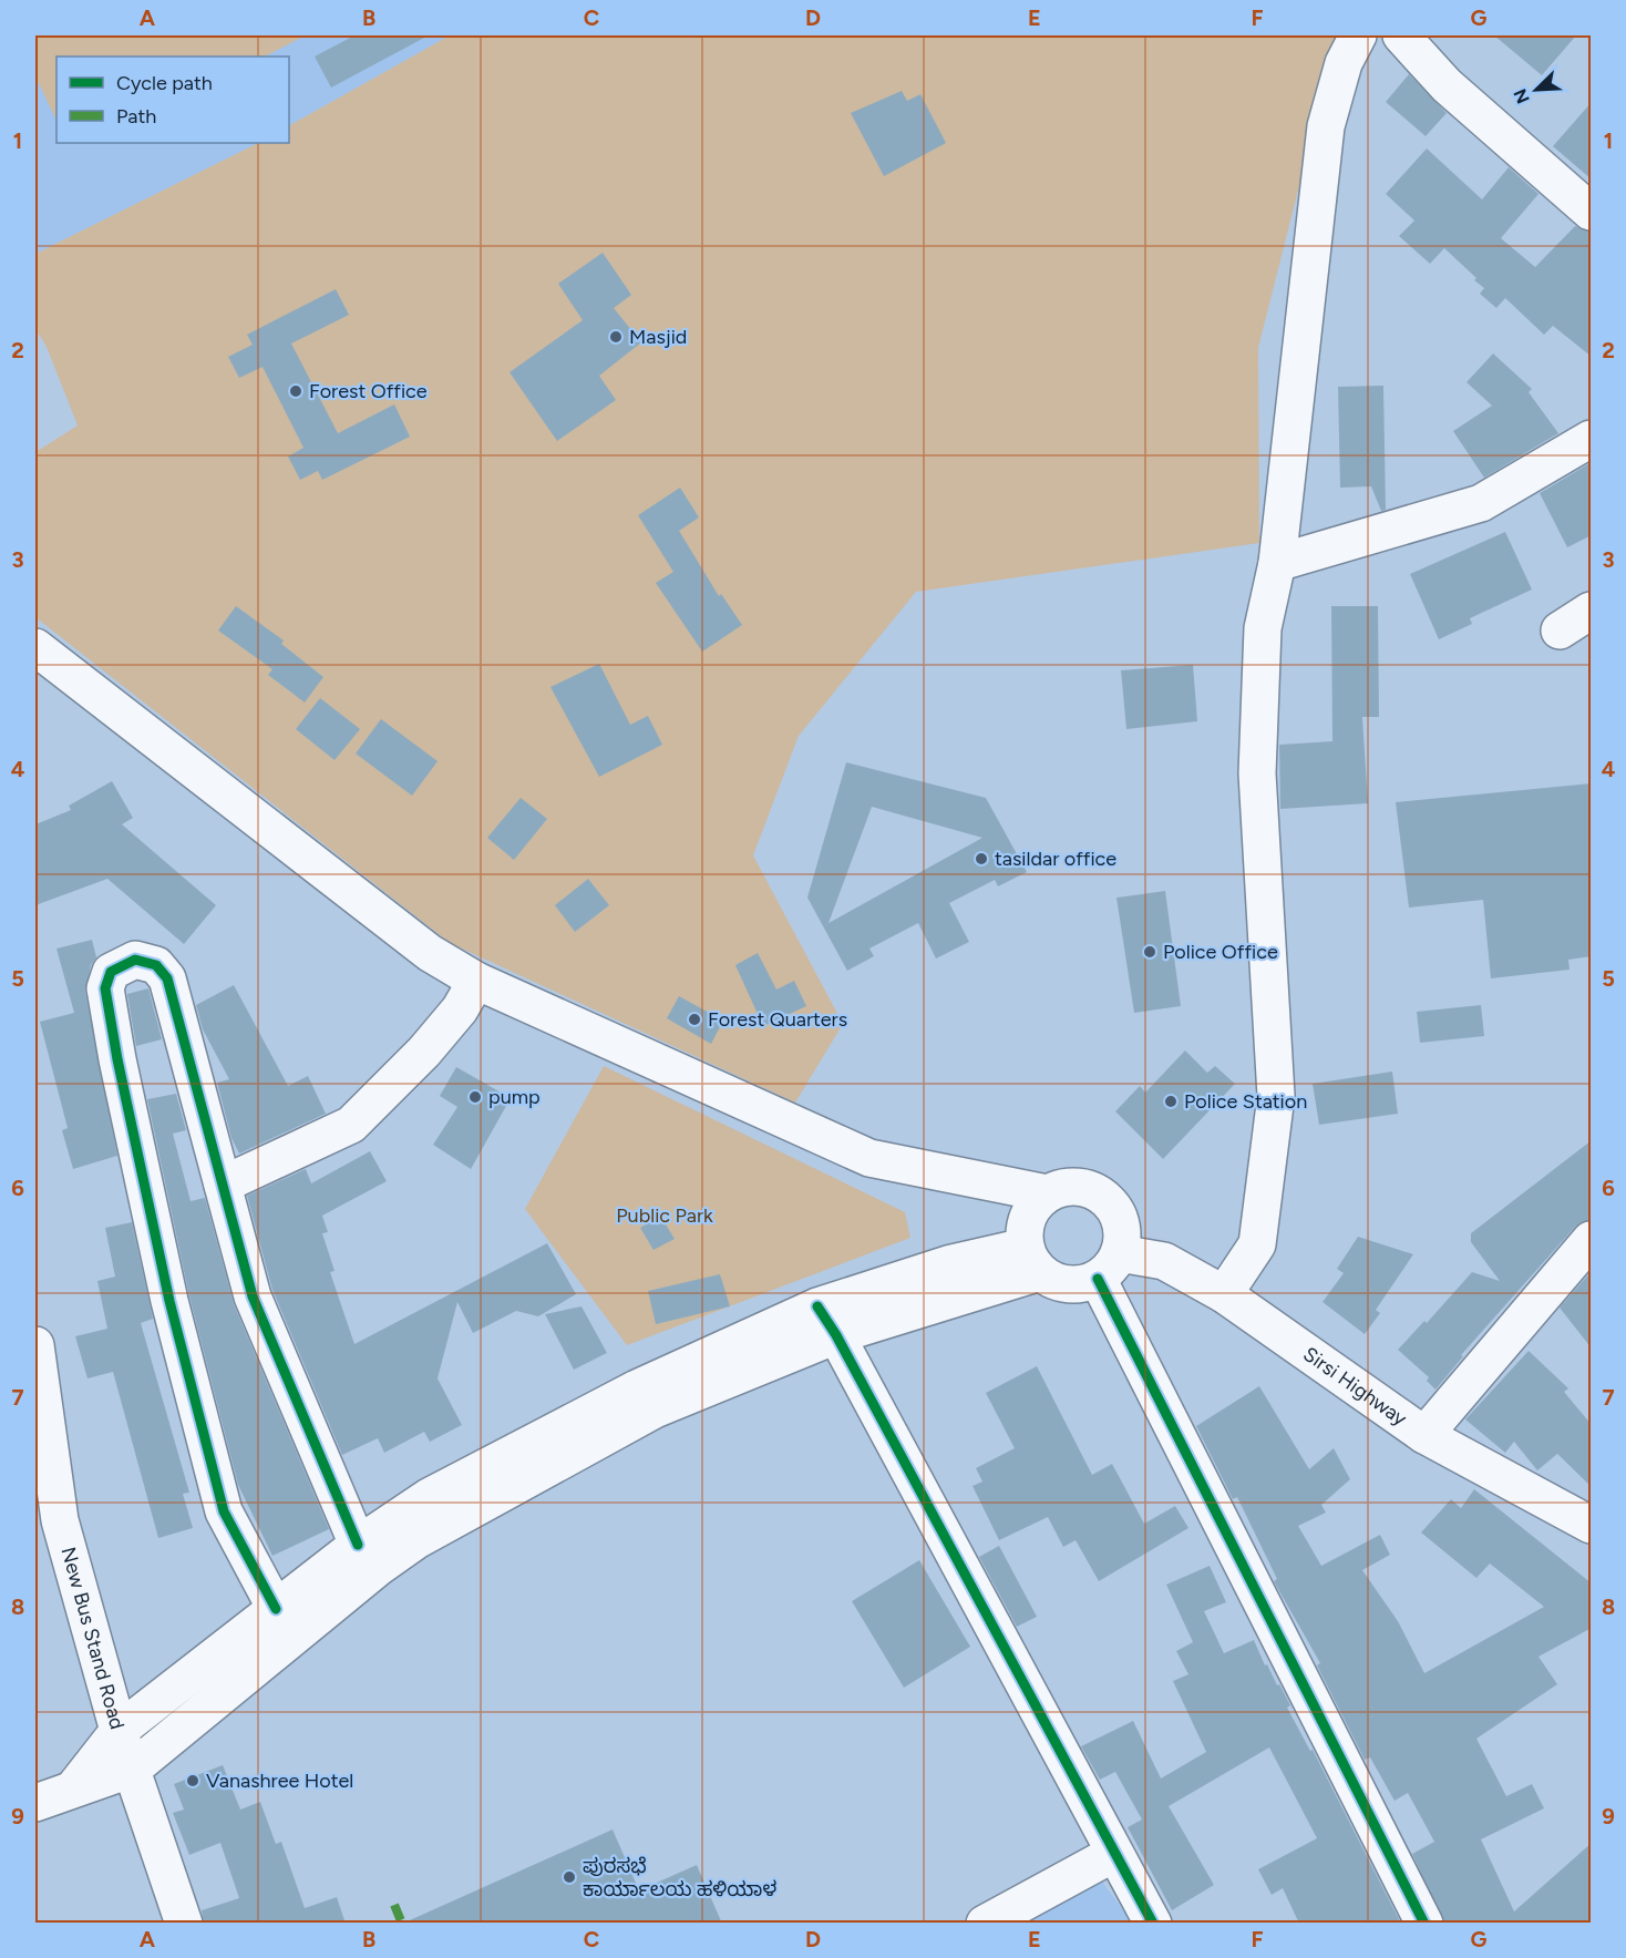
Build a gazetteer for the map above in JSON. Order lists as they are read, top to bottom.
{
  "streets": {
    "main road": ["Sirsi Highway", "New Bus Stand Road"]
  },
  "parks": ["Public Park"],
  "places": [
    "Masjid",
    "Forest Office",
    "tasildar office",
    "Police Office",
    "Forest Quarters",
    "pump",
    "Police Station",
    "Vanashree Hotel",
    "ಪುರಸಭೆ ಕಾರ್ಯಾಲಯ ಹಳಿಯಾಳ"
  ],
  "legend": ["Cycle path", "Path"],
  "north": "bottom left",
  "grid": {
    "columns": [
      "A",
      "B",
      "C",
      "D",
      "E",
      "F",
      "G"
    ],
    "rows": [
      "1",
      "2",
      "3",
      "4",
      "5",
      "6",
      "7",
      "8",
      "9"
    ]
  }
}
